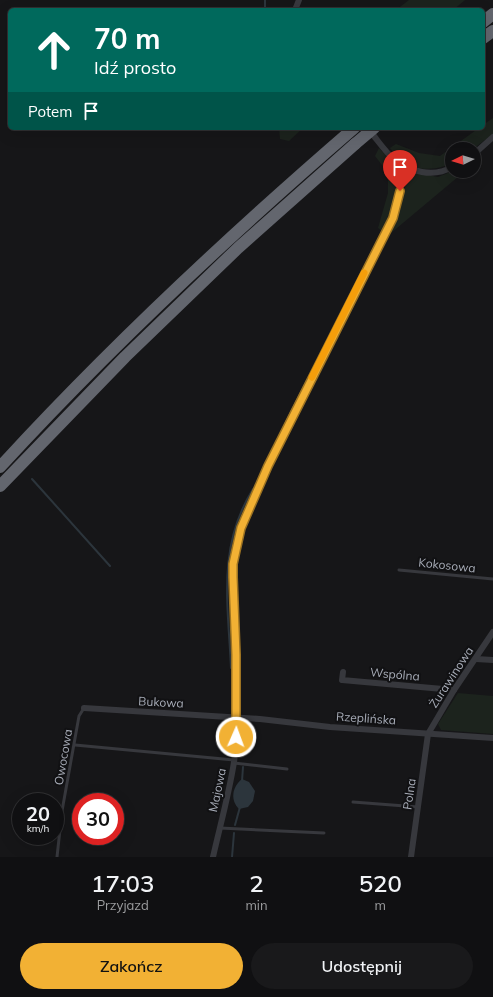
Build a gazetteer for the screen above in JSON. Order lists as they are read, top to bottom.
{
  "streets": {
    "street": [
      "Wspólna",
      "Żurawinowa",
      "Bukowa",
      "Rzeplińska",
      "Majowa",
      "Polna"
    ],
    "lane": ["Kokosowa", "Owocowa"]
  },
  "crossings": [
    ["Wspólna", "Żurawinowa"],
    ["Żurawinowa", "Rzeplińska"],
    ["Żurawinowa", "Polna"],
    ["Bukowa", "Rzeplińska"],
    ["Bukowa", "Owocowa"],
    ["Bukowa", "Majowa"],
    ["Rzeplińska", "Majowa"],
    ["Rzeplińska", "Polna"]
  ],
  "north": "left",
  "page": {
    "turn": ["70 m", "Idź prosto"],
    "then": "Potem",
    "speed": "20 km/h",
    "limit": "30",
    "eta": [
      "17:03",
      "Przyjazd",
      "2",
      "min",
      "520",
      "m"
    ],
    "buttons": ["Zakończ", "Udostępnij"]
  }
}
